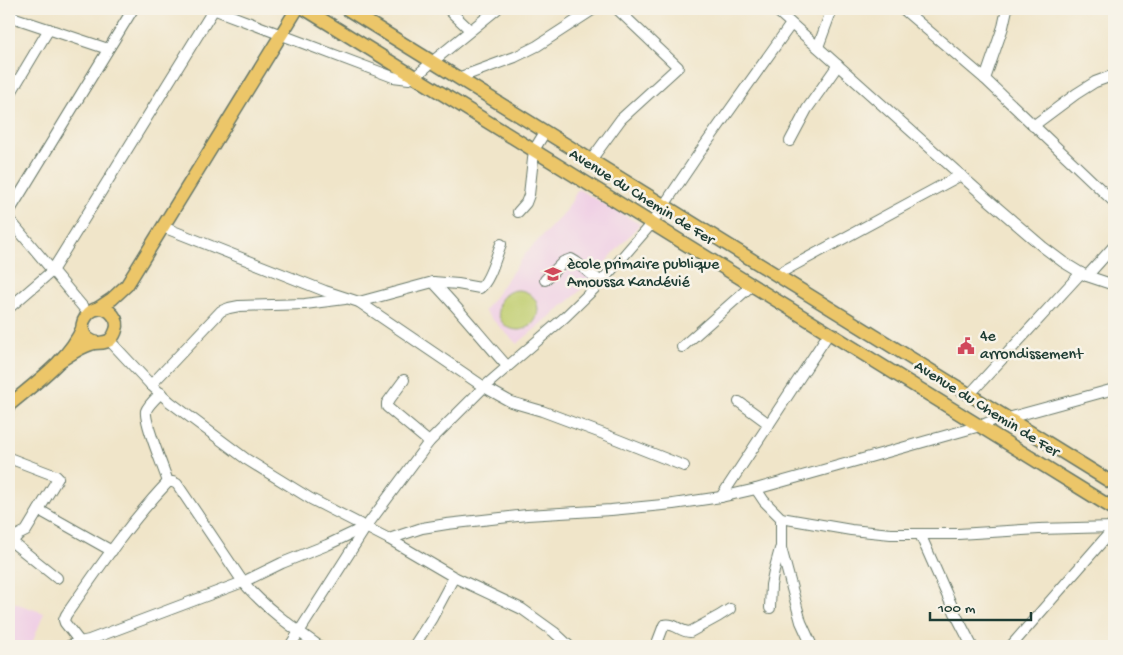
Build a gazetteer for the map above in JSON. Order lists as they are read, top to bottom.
{
  "streets": {
    "main road": ["Avenue du Chemin de Fer"]
  },
  "places": {
    "school or university": ["ècole primaire publique Amoussa Kandévié"],
    "public building": ["4e arrondissement"]
  },
  "scale_bar": "100 m"
}
